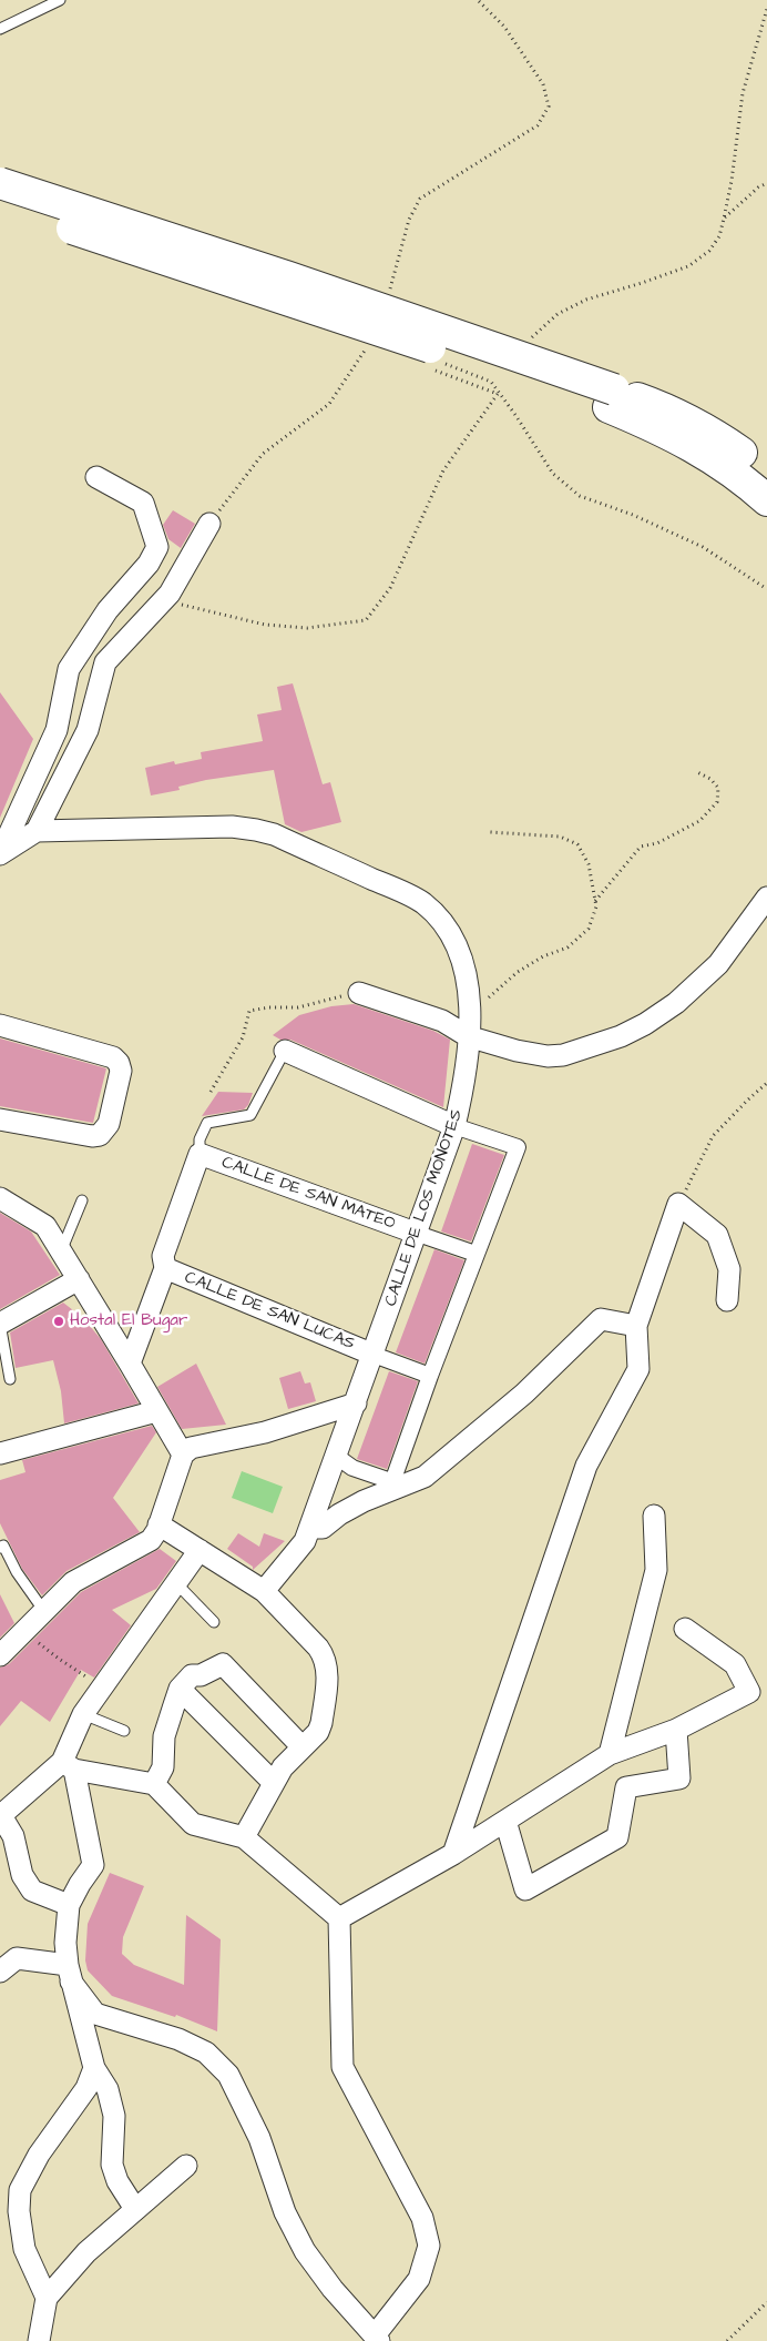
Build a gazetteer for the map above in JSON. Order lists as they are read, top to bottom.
{
  "streets": {
    "street": ["CALLE DE SAN MATEO", "CALLE DE LOS MONOTES", "CALLE DE SAN LUCAS"]
  },
  "crossings": [
    ["CALLE DE SAN MATEO", "CALLE DE LOS MONOTES"],
    ["CALLE DE LOS MONOTES", "CALLE DE SAN LUCAS"]
  ],
  "places": ["Hostal El Bugar"]
}
